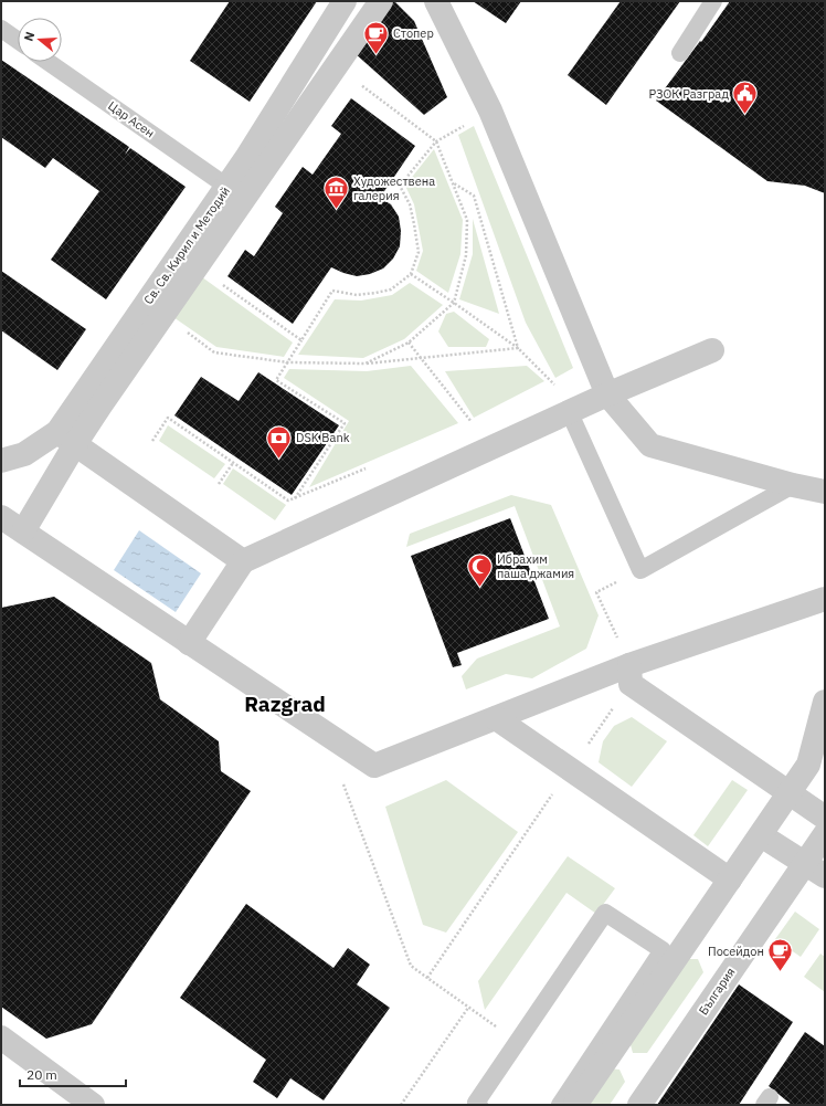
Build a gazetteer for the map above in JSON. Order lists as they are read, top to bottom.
{
  "streets": {
    "street": ["Св. Св. Кирил и Методий", "България"],
    "lane": ["Цар Асен"]
  },
  "crossings": [
    ["Цар Асен", "Св. Св. Кирил и Методий"]
  ],
  "districts": ["Razgrad"],
  "places": {
    "cafe": ["Стопер", "Посейдон"],
    "public building": ["РЗОК Разград"],
    "museum": ["Художествена галерия"],
    "bank": ["DSK Bank"],
    "mosque": ["Ибрахим паша джамия"]
  },
  "scale_bar": "20 m",
  "north": "left"
}
